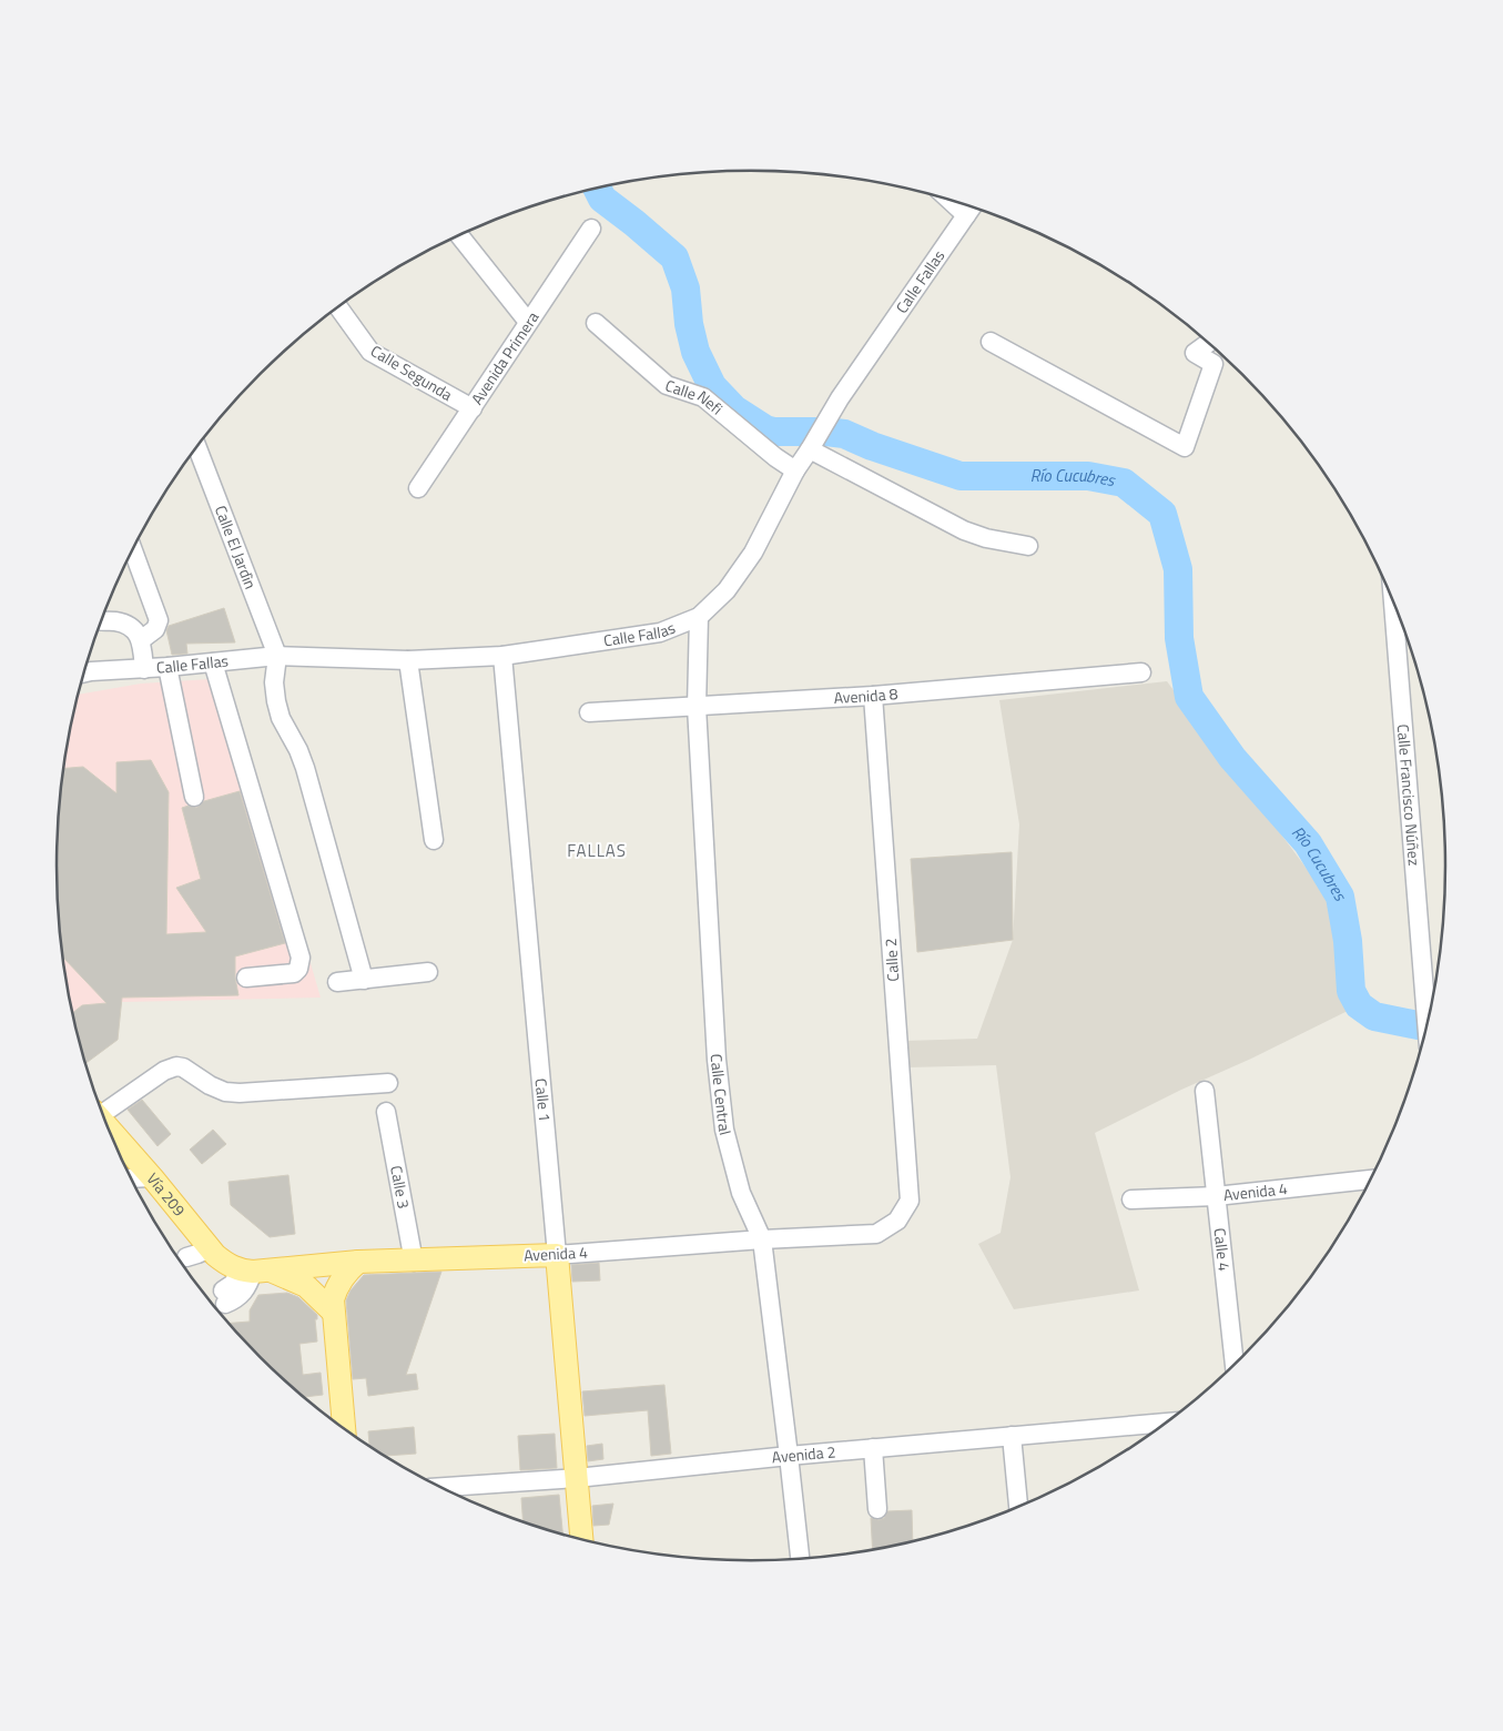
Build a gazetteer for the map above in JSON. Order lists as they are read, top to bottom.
{
  "streets": {
    "main road": ["Calle 1", "Avenida 4", "Vía 209"],
    "street": [
      "Calle Fallas",
      "Avenida Primera",
      "Calle Segunda",
      "Calle Nefi",
      "Calle El Jardìn",
      "Avenida 8",
      "Calle Francisco Núñez",
      "Calle 2",
      "Calle Central",
      "Calle 3",
      "Calle 4",
      "Avenida 2"
    ]
  },
  "crossings": [
    ["Calle Fallas", "Calle Nefi"],
    ["Calle Fallas", "Calle El Jardìn"],
    ["Calle Fallas", "Calle Central"],
    ["Calle Fallas", "Calle 1"],
    ["Avenida Primera", "Calle Segunda"],
    ["Avenida 8", "Calle 2"],
    ["Avenida 8", "Calle Central"],
    ["Calle 2", "Avenida 4"],
    ["Calle Central", "Avenida 4"],
    ["Calle Central", "Avenida 2"],
    ["Calle 1", "Avenida 4"],
    ["Calle 1", "Avenida 2"],
    ["Calle 3", "Avenida 4"],
    ["Avenida 4", "Calle 4"]
  ],
  "districts": ["FALLAS"],
  "water": ["Río Cucubres"]
}
